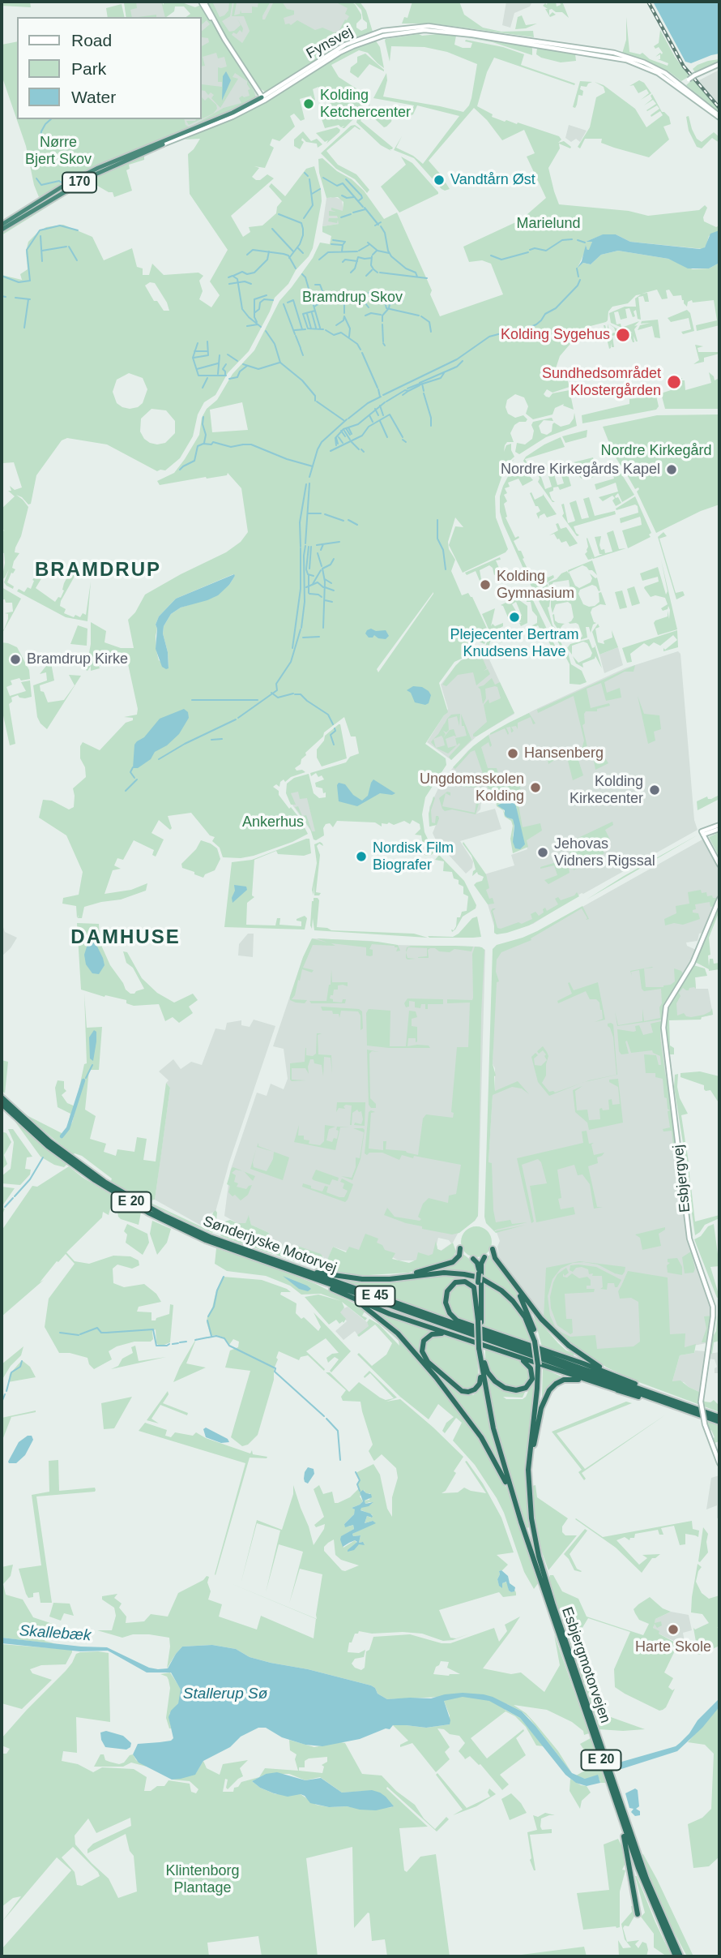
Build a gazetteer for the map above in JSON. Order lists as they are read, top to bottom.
{
  "streets": {
    "highway": [
      "Fynsvej",
      "170",
      "E 20",
      "Sønderjyske Motorvej",
      "E 45",
      "Esbjergmotorvejen"
    ],
    "main road": ["Esbjergvej"]
  },
  "crossings": [
    ["E 20", "Sønderjyske Motorvej"],
    ["E 20", "Esbjergmotorvejen"]
  ],
  "districts": ["BRAMDRUP", "DAMHUSE"],
  "water": ["Skallebæk", "Stallerup Sø"],
  "parks": [
    "Nørre Bjert Skov",
    "Marielund",
    "Bramdrup Skov",
    "Nordre Kirkegård",
    "Ankerhus",
    "Klintenborg Plantage"
  ],
  "places": [
    "Kolding Ketchercenter",
    "Vandtårn Øst",
    "Kolding Sygehus",
    "Sundhedsområdet Klostergården",
    "Nordre Kirkegårds Kapel",
    "Kolding Gymnasium",
    "Plejecenter Bertram Knudsens Have",
    "Bramdrup Kirke",
    "Hansenberg",
    "Ungdomsskolen Kolding",
    "Kolding Kirkecenter",
    "Jehovas Vidners Rigssal",
    "Nordisk Film Biografer",
    "Harte Skole"
  ],
  "legend": ["Road", "Park", "Water"]
}
